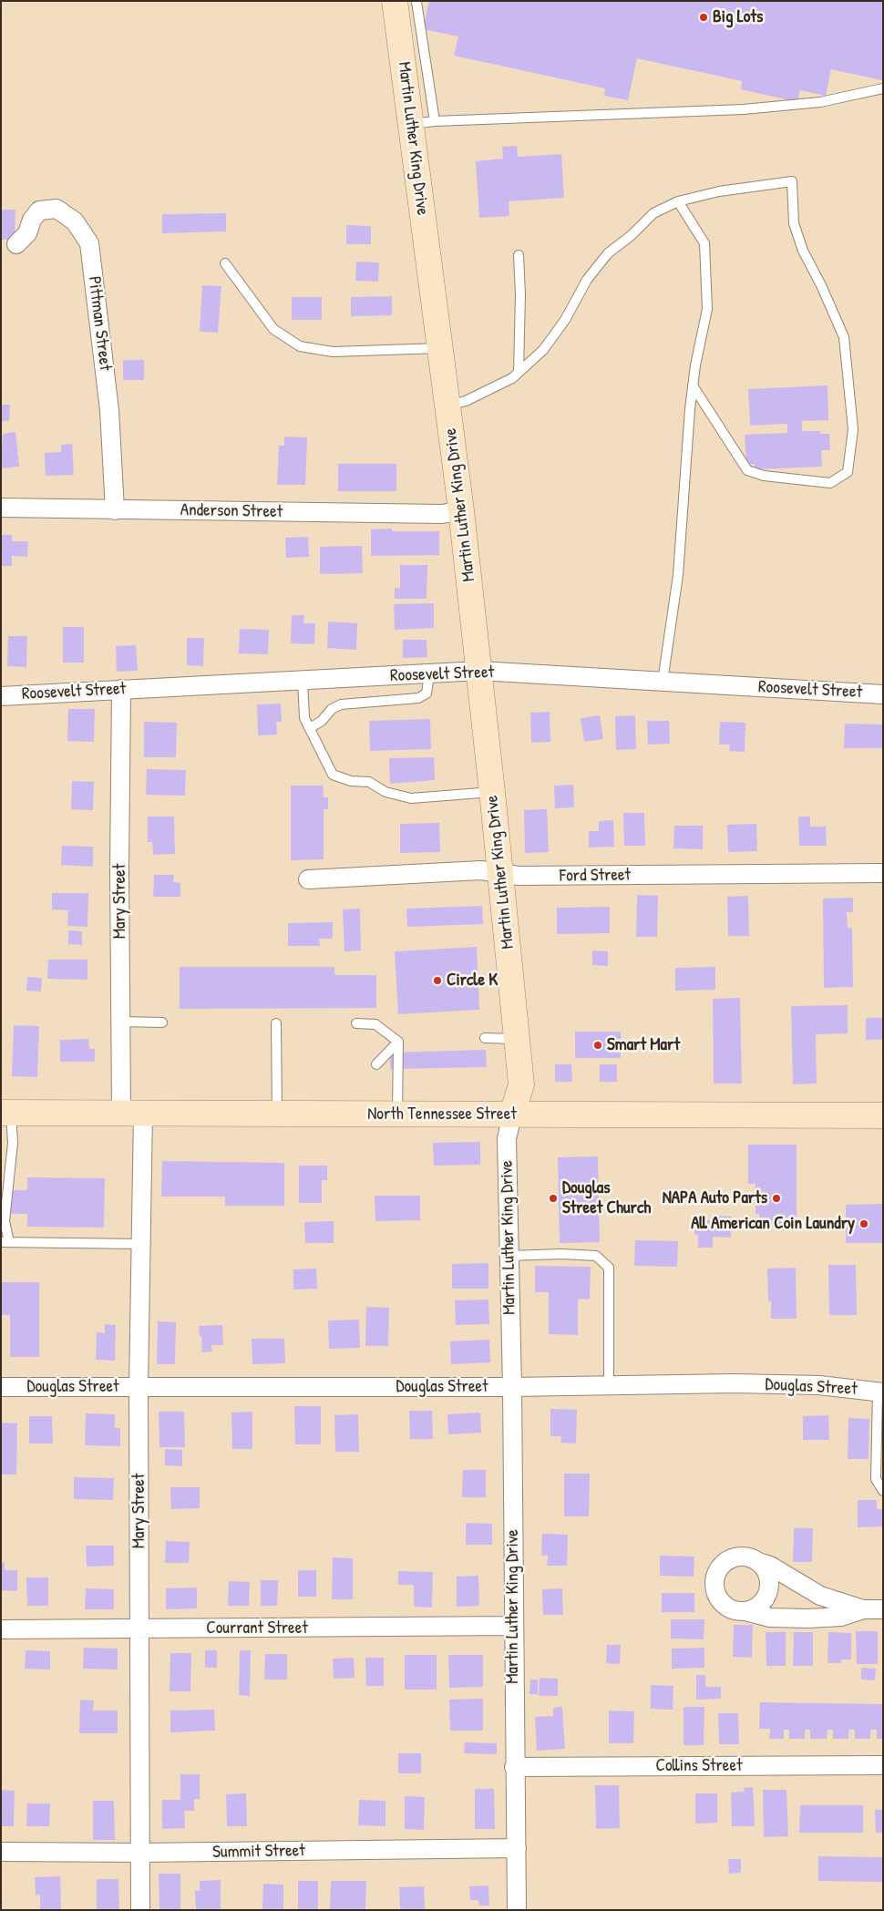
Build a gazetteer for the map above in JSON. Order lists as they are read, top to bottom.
{
  "streets": {
    "street": [
      "Martin Luther King Drive",
      "Pittman Street",
      "Anderson Street",
      "Roosevelt Street",
      "Ford Street",
      "Mary Street",
      "North Tennessee Street",
      "Douglas Street",
      "Courrant Street",
      "Collins Street",
      "Summit Street"
    ]
  },
  "crossings": [
    ["Martin Luther King Drive", "Anderson Street"],
    ["Martin Luther King Drive", "Roosevelt Street"],
    ["Martin Luther King Drive", "Ford Street"],
    ["Martin Luther King Drive", "North Tennessee Street"],
    ["Martin Luther King Drive", "Douglas Street"],
    ["Martin Luther King Drive", "Courrant Street"],
    ["Martin Luther King Drive", "Collins Street"],
    ["Martin Luther King Drive", "Summit Street"],
    ["Pittman Street", "Anderson Street"],
    ["Roosevelt Street", "Mary Street"],
    ["Mary Street", "North Tennessee Street"],
    ["Mary Street", "Douglas Street"],
    ["Mary Street", "Courrant Street"],
    ["Mary Street", "Summit Street"]
  ],
  "places": [
    "Big Lots",
    "Circle K",
    "Smart Mart",
    "Douglas Street Church",
    "NAPA Auto Parts",
    "All American Coin Laundry"
  ]
}
